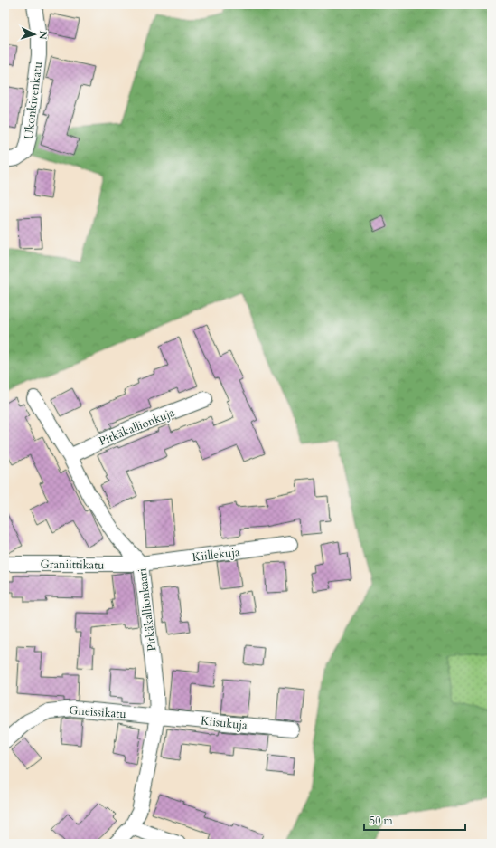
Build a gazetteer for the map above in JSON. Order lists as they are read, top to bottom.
{
  "streets": {
    "street": [
      "Ukonkivenkatu",
      "Pitkäkallionkuja",
      "Kiillekuja",
      "Graniittikatu",
      "Pitkäkallionkaari",
      "Gneissikatu",
      "Kiisukuja"
    ]
  },
  "crossings": [
    ["Pitkäkallionkuja", "Pitkäkallionkaari"],
    ["Kiillekuja", "Graniittikatu"],
    ["Kiillekuja", "Pitkäkallionkaari"],
    ["Graniittikatu", "Pitkäkallionkaari"],
    ["Pitkäkallionkaari", "Gneissikatu"],
    ["Pitkäkallionkaari", "Kiisukuja"],
    ["Gneissikatu", "Kiisukuja"]
  ],
  "scale_bar": "50 m",
  "north": "right"
}
